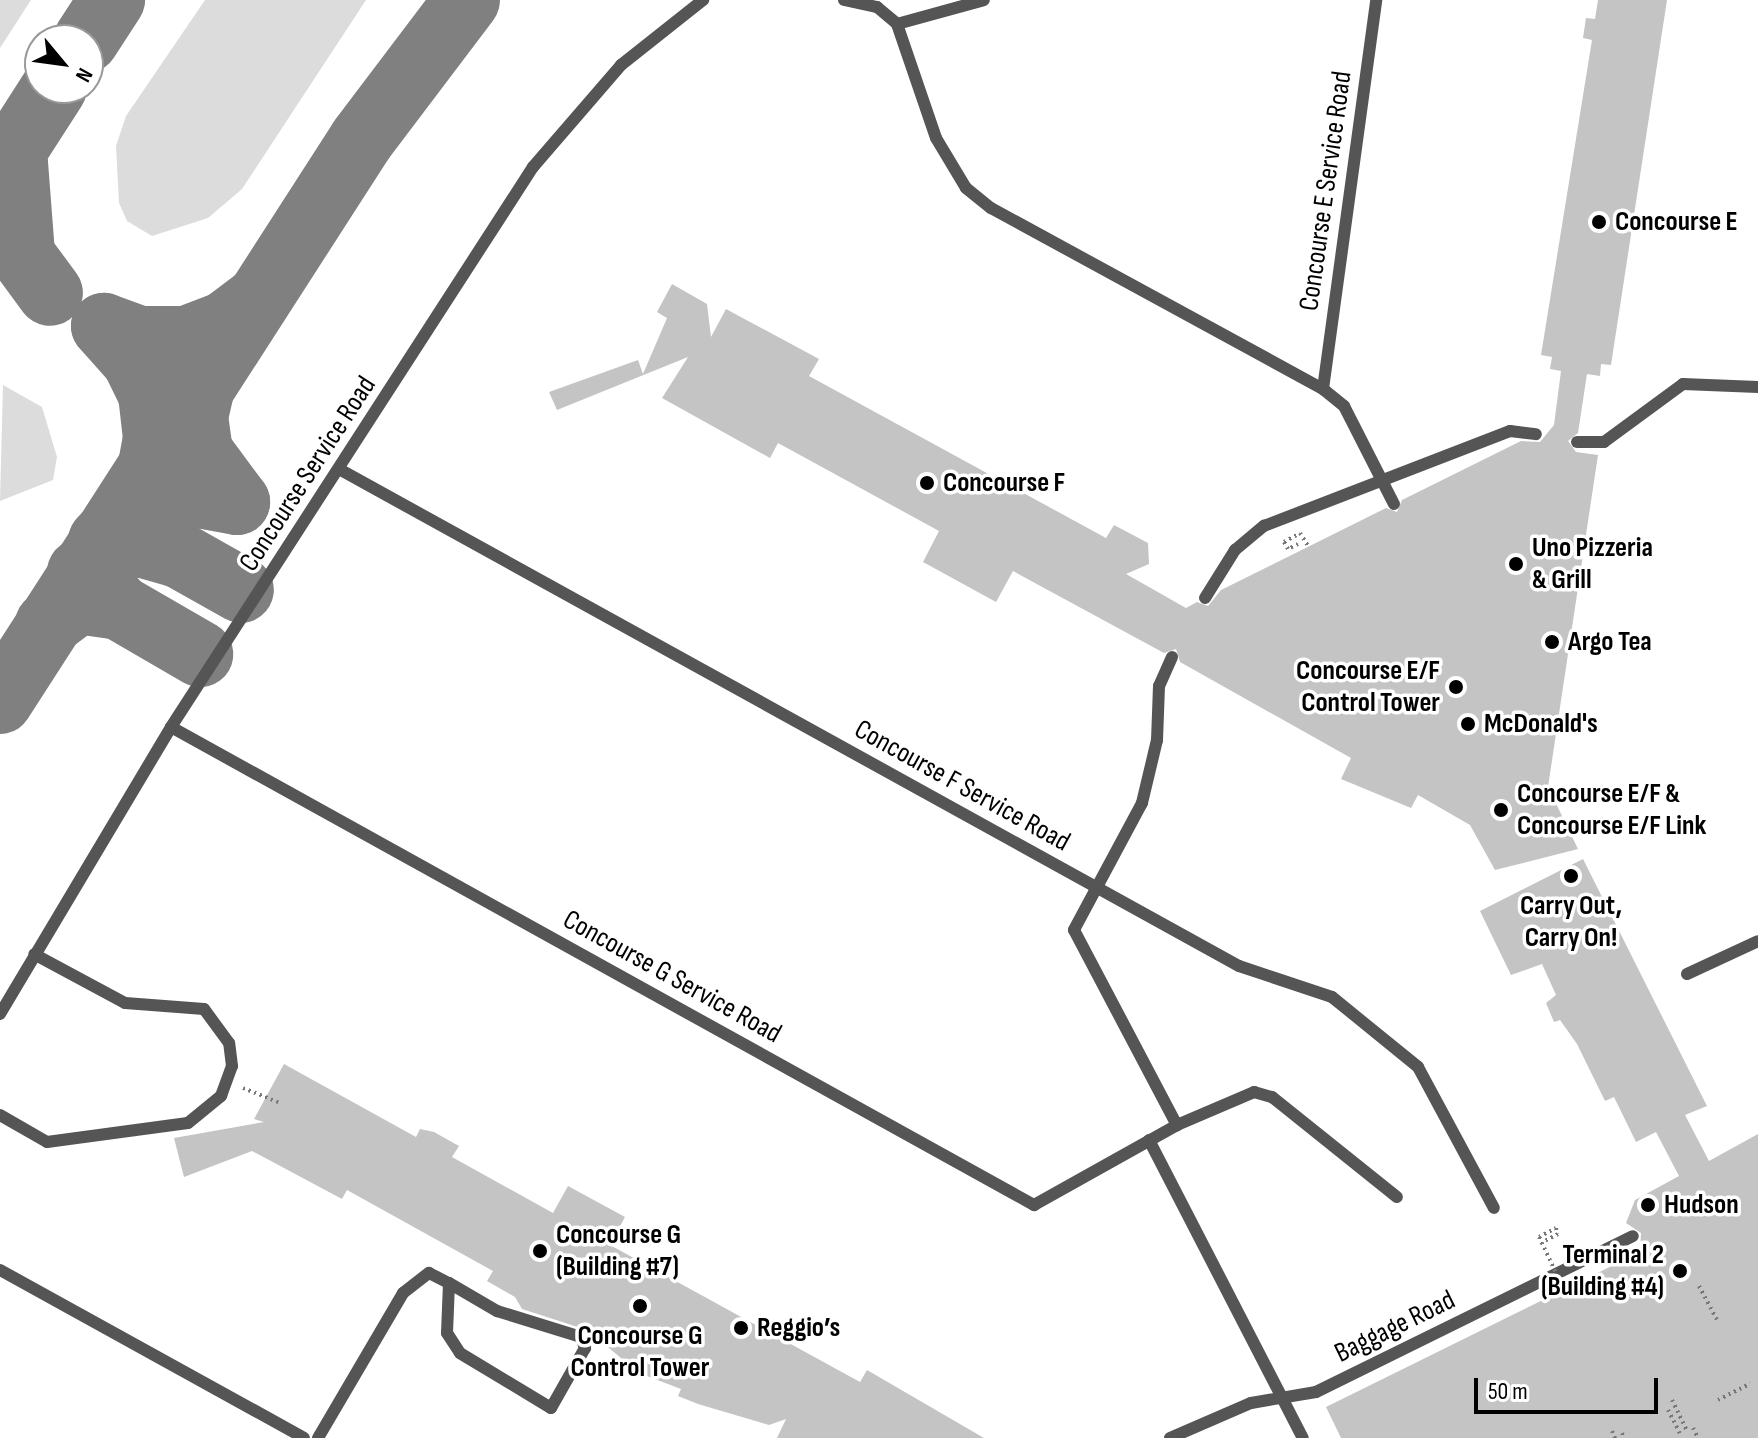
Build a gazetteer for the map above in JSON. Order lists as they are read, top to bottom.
{
  "streets": {
    "lane": [
      "Concourse E Service Road",
      "Concourse Service Road",
      "Concourse F Service Road",
      "Concourse G Service Road",
      "Baggage Road"
    ]
  },
  "crossings": [
    ["Concourse Service Road", "Concourse F Service Road"],
    ["Concourse Service Road", "Concourse G Service Road"]
  ],
  "places": [
    "Concourse E",
    "Concourse F",
    "Uno Pizzeria & Grill",
    "Argo Tea",
    "Concourse E/F Control Tower",
    "McDonald's",
    "Concourse E/F & Concourse E/F Link",
    "Carry Out, Carry On!",
    "Hudson",
    "Concourse G (Building #7)",
    "Terminal 2 (Building #4)",
    "Concourse G Control Tower",
    "Reggio’s"
  ],
  "scale_bar": "50 m",
  "north": "bottom right"
}
